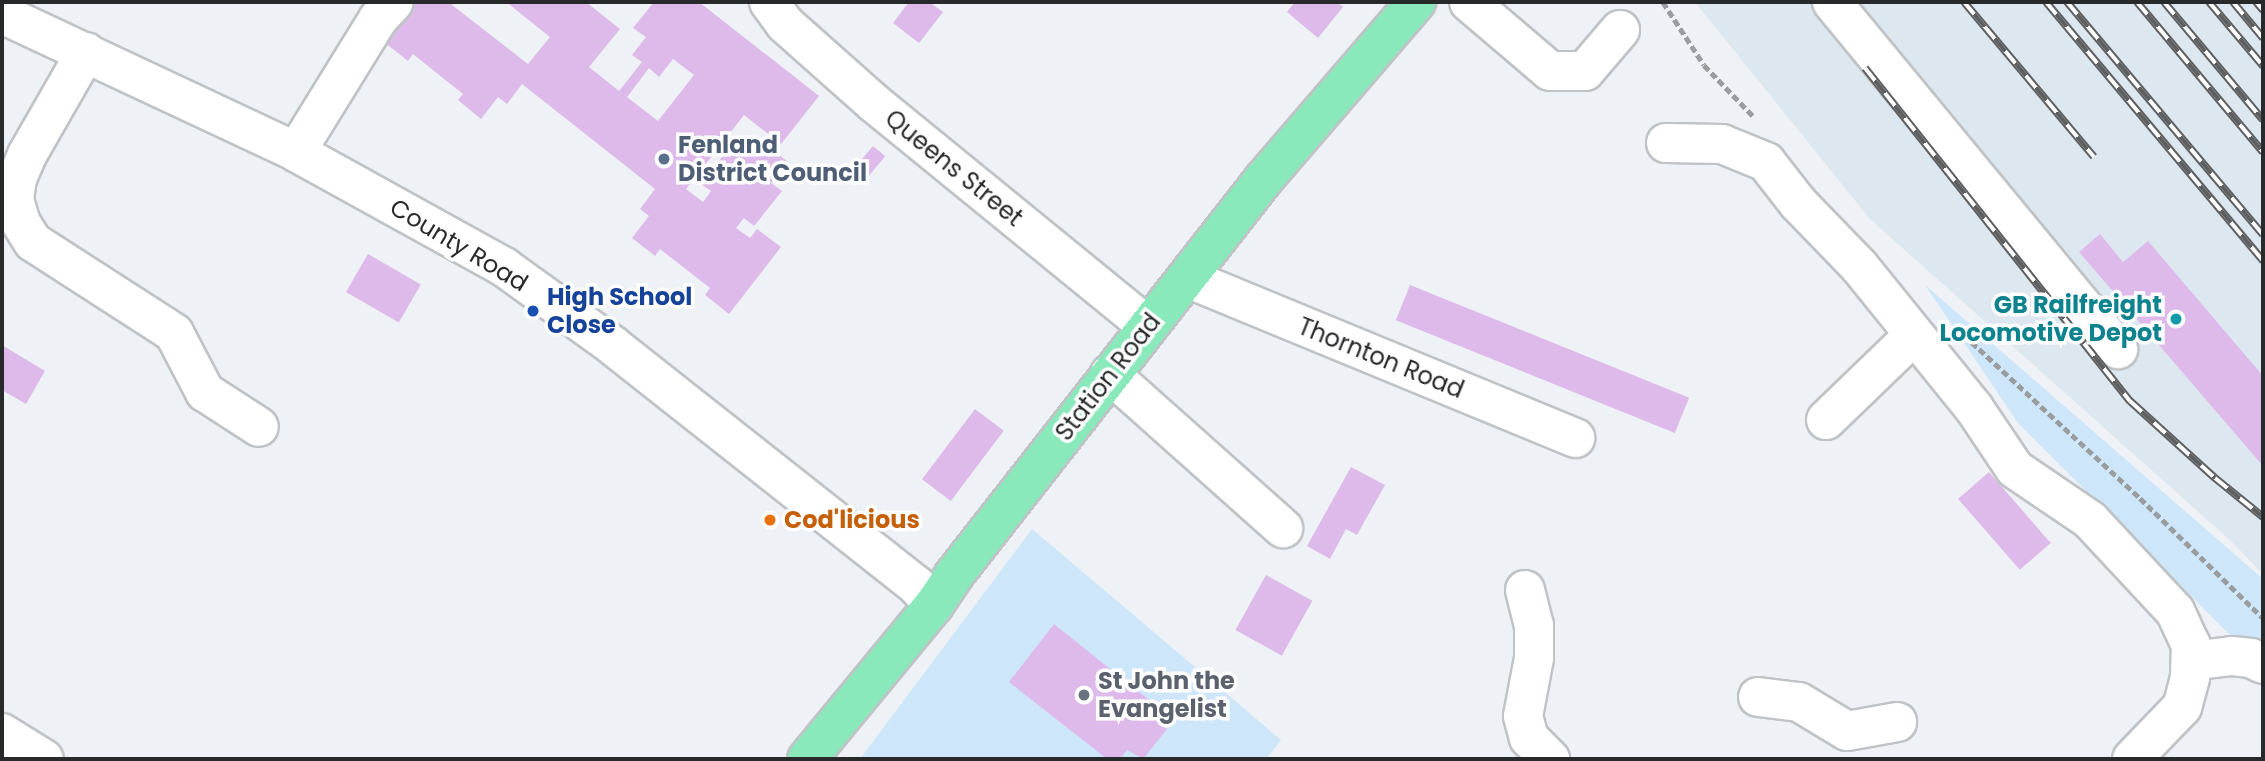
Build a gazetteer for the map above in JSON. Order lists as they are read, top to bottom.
{
  "streets": {
    "main road": ["Station Road"],
    "street": ["Queens Street", "County Road", "Thornton Road"]
  },
  "crossings": [
    ["Queens Street", "Station Road"],
    ["County Road", "Station Road"],
    ["Thornton Road", "Station Road"]
  ],
  "places": [
    "Fenland District Council",
    "High School Close",
    "GB Railfreight Locomotive Depot",
    "Cod'licious",
    "St John the Evangelist"
  ]
}
